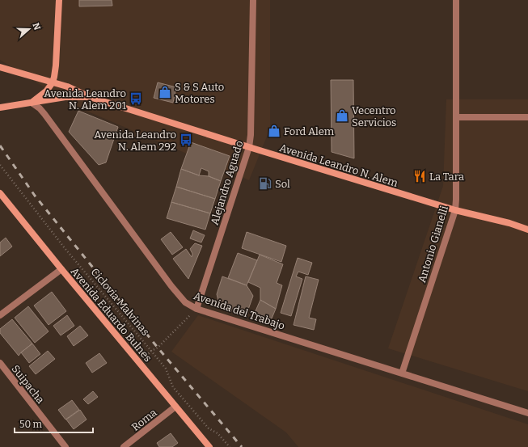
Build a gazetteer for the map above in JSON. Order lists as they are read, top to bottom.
{
  "streets": {
    "main road": ["Avenida Leandro N. Alem", "Avenida Eduardo Bulnes"],
    "street": [
      "Alejandro Aguado",
      "Antonio Gianelli",
      "Avenida del Trabajo",
      "Suipacha",
      "Roma"
    ],
    "path": ["Ciclovia Malvinas"]
  },
  "crossings": [
    ["Avenida Leandro N. Alem", "Alejandro Aguado"],
    ["Avenida Leandro N. Alem", "Antonio Gianelli"],
    ["Avenida Leandro N. Alem", "Avenida del Trabajo"],
    ["Alejandro Aguado", "Avenida del Trabajo"],
    ["Antonio Gianelli", "Avenida del Trabajo"],
    ["Avenida Eduardo Bulnes", "Roma"]
  ],
  "places": {
    "shop": ["S & S Auto Motores", "Vecentro Servicios", "Ford Alem"],
    "bus stop": ["Avenida Leandro N. Alem 201", "Avenida Leandro N. Alem 292"],
    "restaurant": ["La Tara"],
    "fuel station": ["Sol"]
  },
  "scale_bar": "50 m",
  "north": "right"
}
